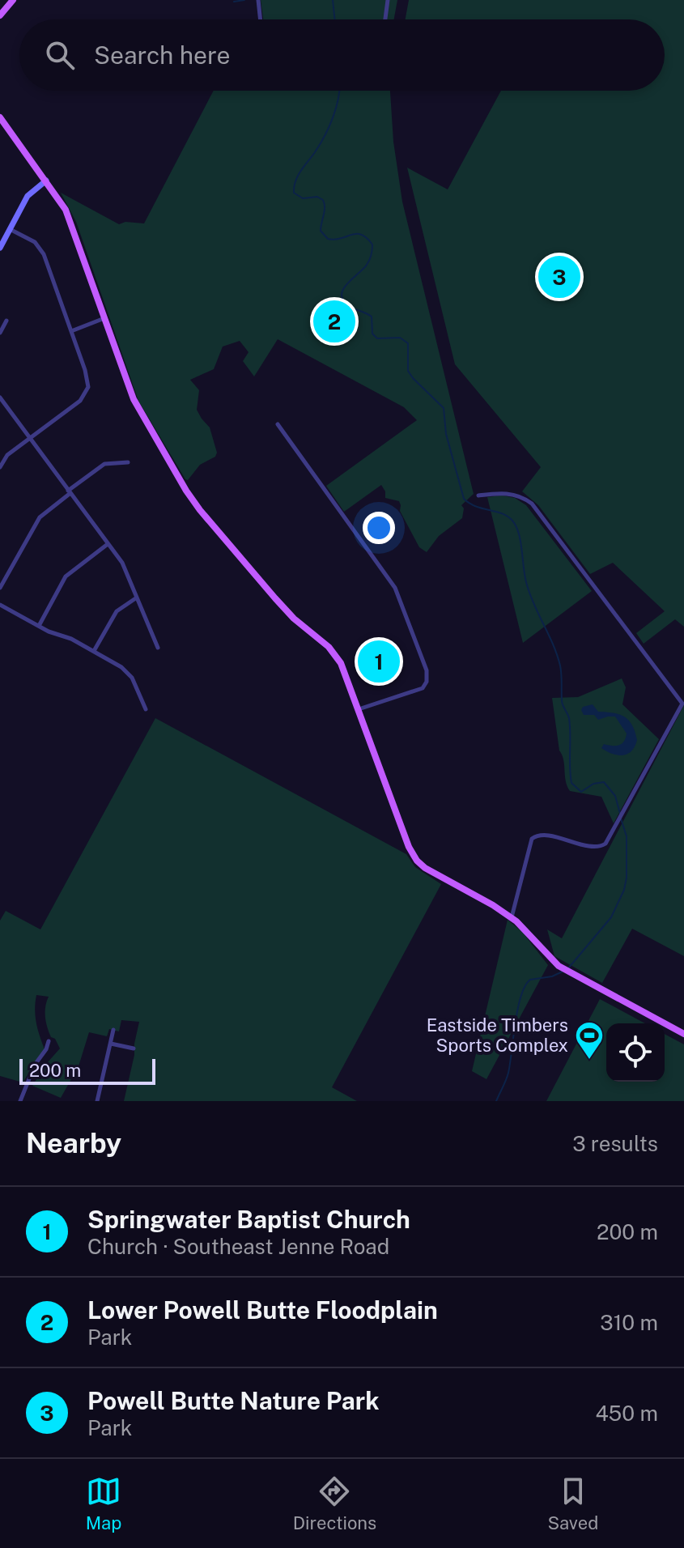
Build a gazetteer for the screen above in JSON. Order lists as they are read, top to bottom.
{
  "places": {
    "sports": ["Eastside Timbers Sports Complex"]
  },
  "scale_bar": "200 m",
  "page": {
    "search": "Search here",
    "pins": ["3", "2", "1"],
    "scale": "200 m",
    "heading": ["Nearby", "3 results"],
    "list": [
      {
        "mark": "1",
        "name": "Springwater Baptist Church",
        "note": "Church · Southeast Jenne Road",
        "value": "200 m"
      },
      {
        "mark": "2",
        "name": "Lower Powell Butte Floodplain",
        "note": "Park",
        "value": "310 m"
      },
      {
        "mark": "3",
        "name": "Powell Butte Nature Park",
        "note": "Park",
        "value": "450 m"
      }
    ],
    "nav": ["Map", "Directions", "Saved"]
  }
}
